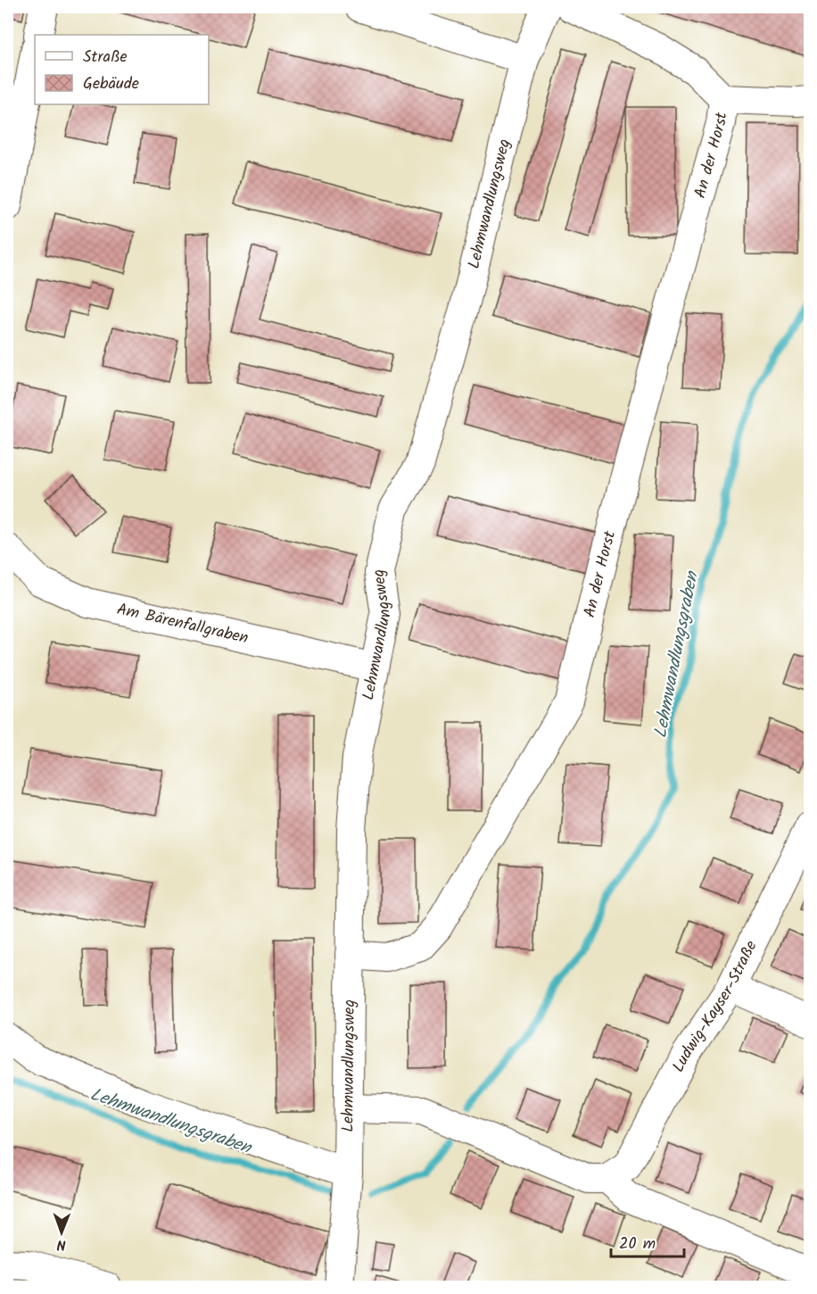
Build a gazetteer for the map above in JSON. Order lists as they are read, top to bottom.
{
  "streets": {
    "street": [
      "An der Horst",
      "Lehmwandlungsweg",
      "Am Bärenfallgraben",
      "Ludwig-Kayser-Straße"
    ]
  },
  "crossings": [
    ["An der Horst", "Lehmwandlungsweg"],
    ["Lehmwandlungsweg", "Am Bärenfallgraben"]
  ],
  "water": ["Lehmwandlungsgraben"],
  "legend": ["Straße", "Gebäude"],
  "scale_bar": "20 m",
  "north": "bottom"
}
